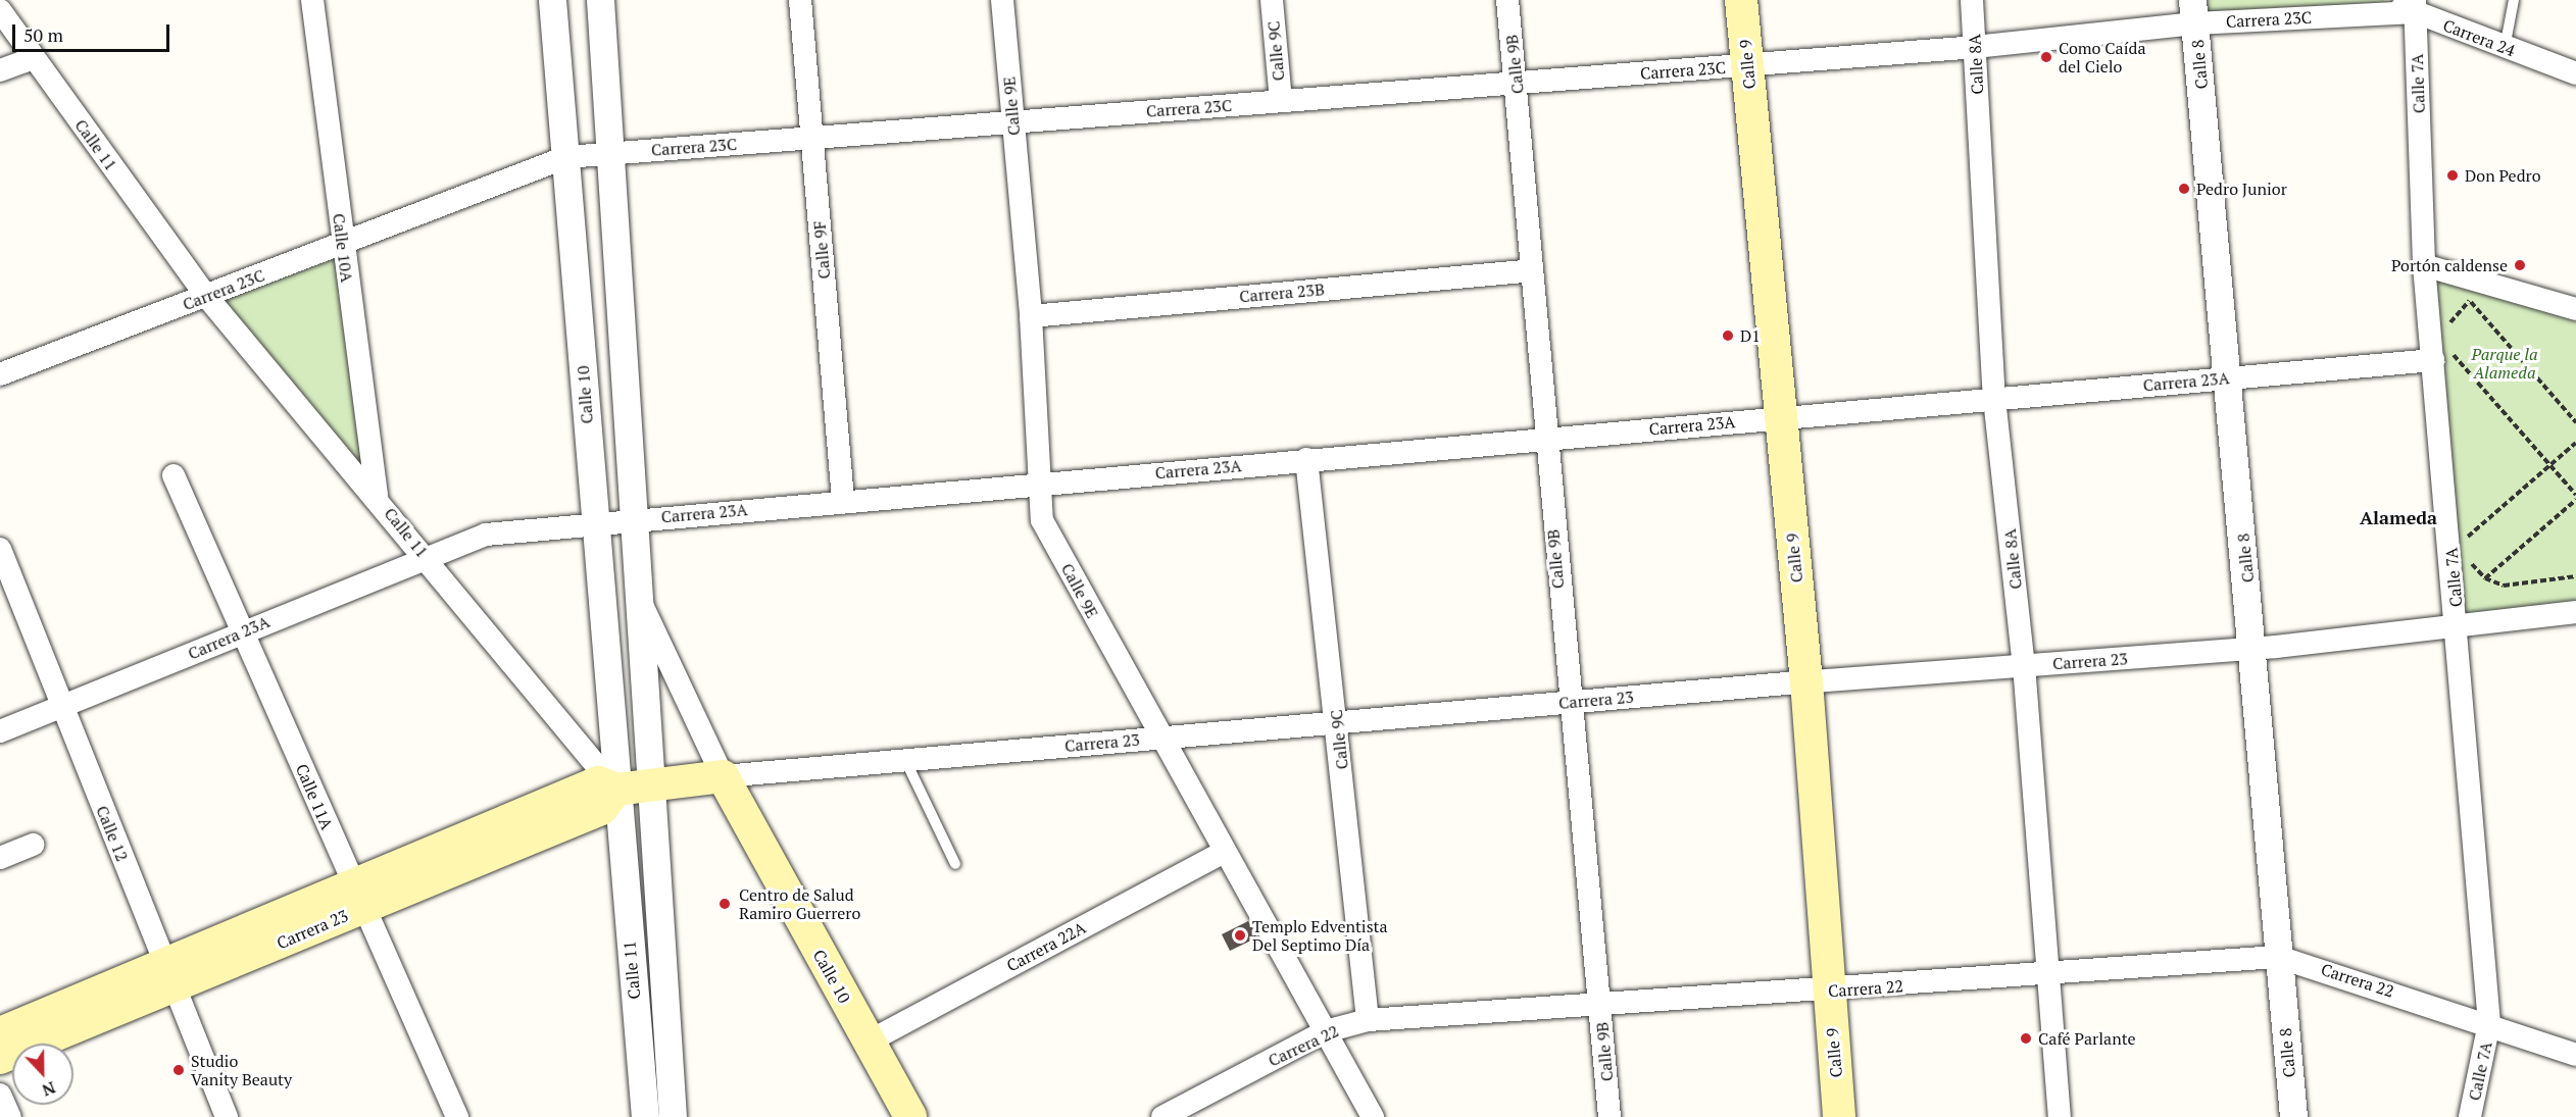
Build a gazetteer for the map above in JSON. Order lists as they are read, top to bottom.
{
  "streets": {
    "main road": ["Calle 9", "Calle 10", "Carrera 23"],
    "street": [
      "Carrera 23C",
      "Carrera 24",
      "Calle 9C",
      "Calle 9B",
      "Calle 8A",
      "Calle 8",
      "Calle 7A",
      "Calle 9E",
      "Calle 11",
      "Calle 10A",
      "Calle 9F",
      "Carrera 23B",
      "Carrera 23A",
      "Calle 11A",
      "Calle 12",
      "Carrera 22A",
      "Carrera 22"
    ]
  },
  "crossings": [
    ["Carrera 23C", "Carrera 24"],
    ["Carrera 23C", "Calle 9C"],
    ["Carrera 23C", "Calle 9B"],
    ["Carrera 23C", "Calle 9"],
    ["Carrera 23C", "Calle 8A"],
    ["Carrera 23C", "Calle 8"],
    ["Carrera 23C", "Calle 7A"],
    ["Carrera 23C", "Calle 9E"],
    ["Carrera 23C", "Calle 11"],
    ["Carrera 23C", "Calle 10A"],
    ["Carrera 23C", "Calle 9F"],
    ["Carrera 23C", "Calle 10"],
    ["Carrera 24", "Calle 7A"],
    ["Calle 9C", "Carrera 23A"],
    ["Calle 9C", "Carrera 23"],
    ["Calle 9C", "Carrera 22"],
    ["Calle 9B", "Carrera 23B"],
    ["Calle 9B", "Carrera 23A"],
    ["Calle 9B", "Carrera 23"],
    ["Calle 9B", "Carrera 22"],
    ["Calle 9", "Carrera 23A"],
    ["Calle 9", "Carrera 23"],
    ["Calle 9", "Carrera 22"],
    ["Calle 8A", "Carrera 23A"],
    ["Calle 8A", "Carrera 23"],
    ["Calle 8A", "Carrera 22"],
    ["Calle 8", "Carrera 23A"],
    ["Calle 8", "Carrera 23"],
    ["Calle 8", "Carrera 22"],
    ["Calle 7A", "Carrera 23A"],
    ["Calle 7A", "Carrera 23"],
    ["Calle 7A", "Carrera 22"],
    ["Calle 9E", "Carrera 23B"],
    ["Calle 9E", "Carrera 23A"],
    ["Calle 9E", "Carrera 23"],
    ["Calle 9E", "Carrera 22A"],
    ["Calle 9E", "Carrera 22"],
    ["Calle 11", "Calle 10A"],
    ["Calle 11", "Carrera 23A"],
    ["Calle 11", "Calle 10"],
    ["Calle 11", "Carrera 23"],
    ["Calle 9F", "Carrera 23A"],
    ["Carrera 23A", "Calle 10"],
    ["Carrera 23A", "Calle 11A"],
    ["Carrera 23A", "Calle 12"],
    ["Calle 10", "Carrera 23"],
    ["Calle 10", "Carrera 22A"],
    ["Carrera 23", "Calle 11A"],
    ["Carrera 23", "Calle 12"]
  ],
  "districts": ["Alameda"],
  "parks": ["Parque la Alameda"],
  "places": [
    "Como Caída del Cielo",
    "Don Pedro",
    "Pedro Junior",
    "Portón caldense",
    "D1",
    "Centro de Salud Ramiro Guerrero",
    "Templo Edventista Del Septimo Día",
    "Café Parlante",
    "Studio Vanity Beauty"
  ],
  "scale_bar": "50 m",
  "north": "bottom"
}
